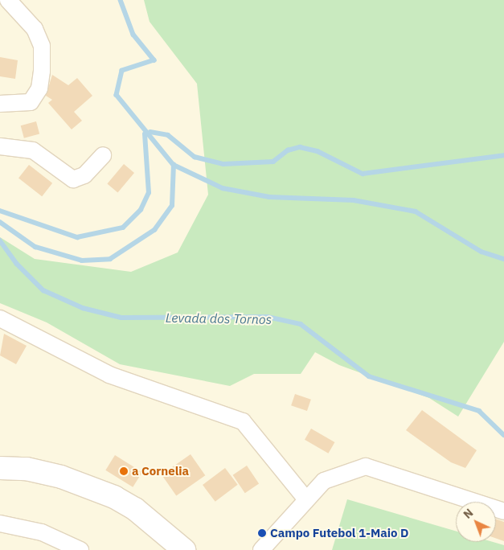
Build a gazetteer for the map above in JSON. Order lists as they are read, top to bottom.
{
  "water": ["Levada dos Tornos"],
  "places": ["a Cornelia", "Campo Futebol 1-Maio D"],
  "north": "top left"
}
